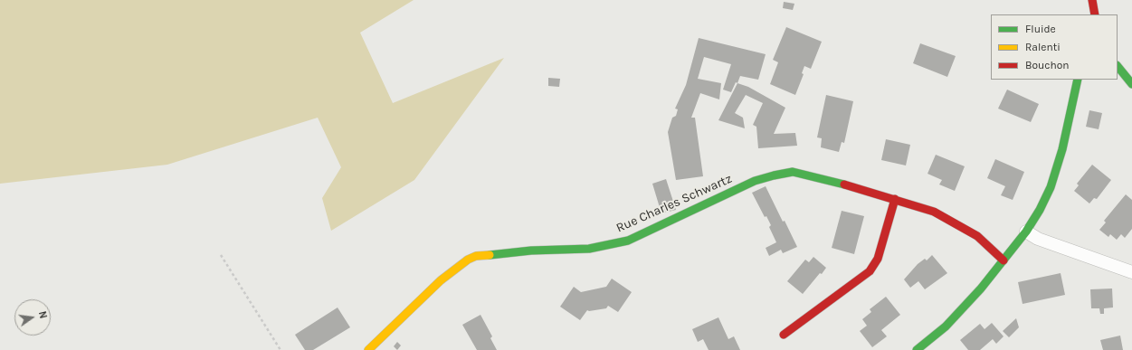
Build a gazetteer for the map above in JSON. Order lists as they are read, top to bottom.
{
  "streets": {
    "street": ["Rue Charles Schwartz"]
  },
  "legend": ["Fluide", "Ralenti", "Bouchon"],
  "north": "right"
}
